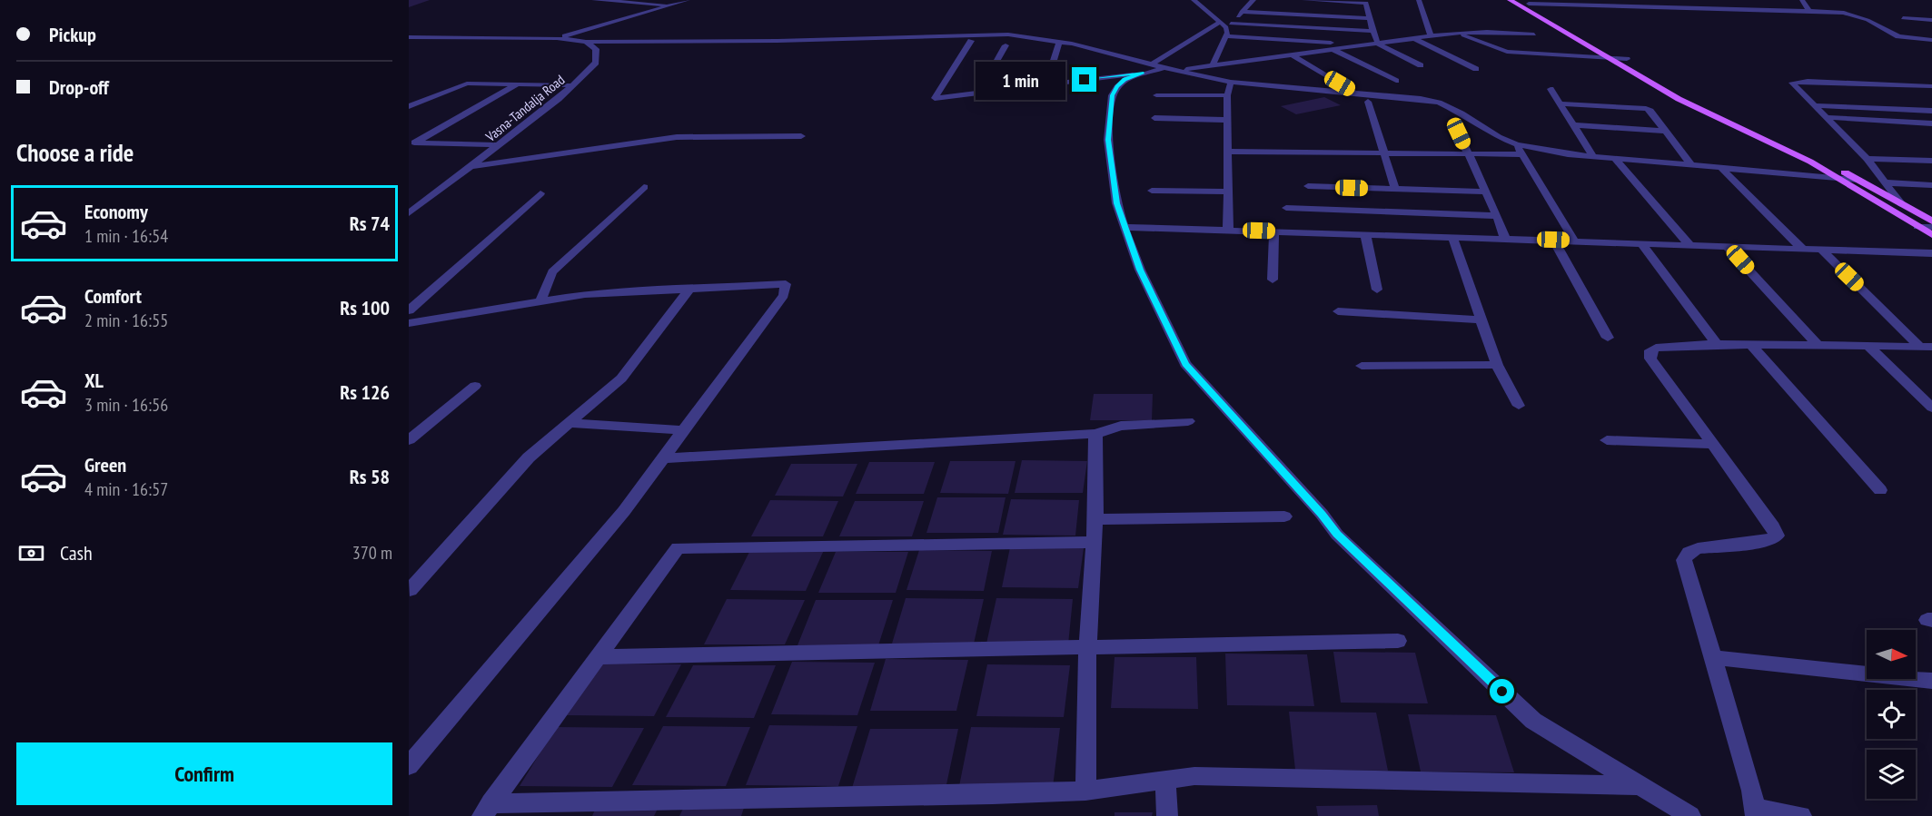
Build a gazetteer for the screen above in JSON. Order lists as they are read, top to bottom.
{
  "streets": {
    "street": ["Vasna-Tandalja Road"]
  },
  "north": "right",
  "page": {
    "banner": ["Pickup", "Drop-off"],
    "bubble": "1 min",
    "heading": "Choose a ride",
    "list": [
      {
        "name": "Economy",
        "note": "1 min · 16:54",
        "value": "Rs 74"
      },
      {
        "name": "Comfort",
        "note": "2 min · 16:55",
        "value": "Rs 100"
      },
      {
        "name": "XL",
        "note": "3 min · 16:56",
        "value": "Rs 126"
      },
      {
        "name": "Green",
        "note": "4 min · 16:57",
        "value": "Rs 58"
      }
    ],
    "pay": ["Cash", "370 m"],
    "buttons": "Confirm"
  }
}
